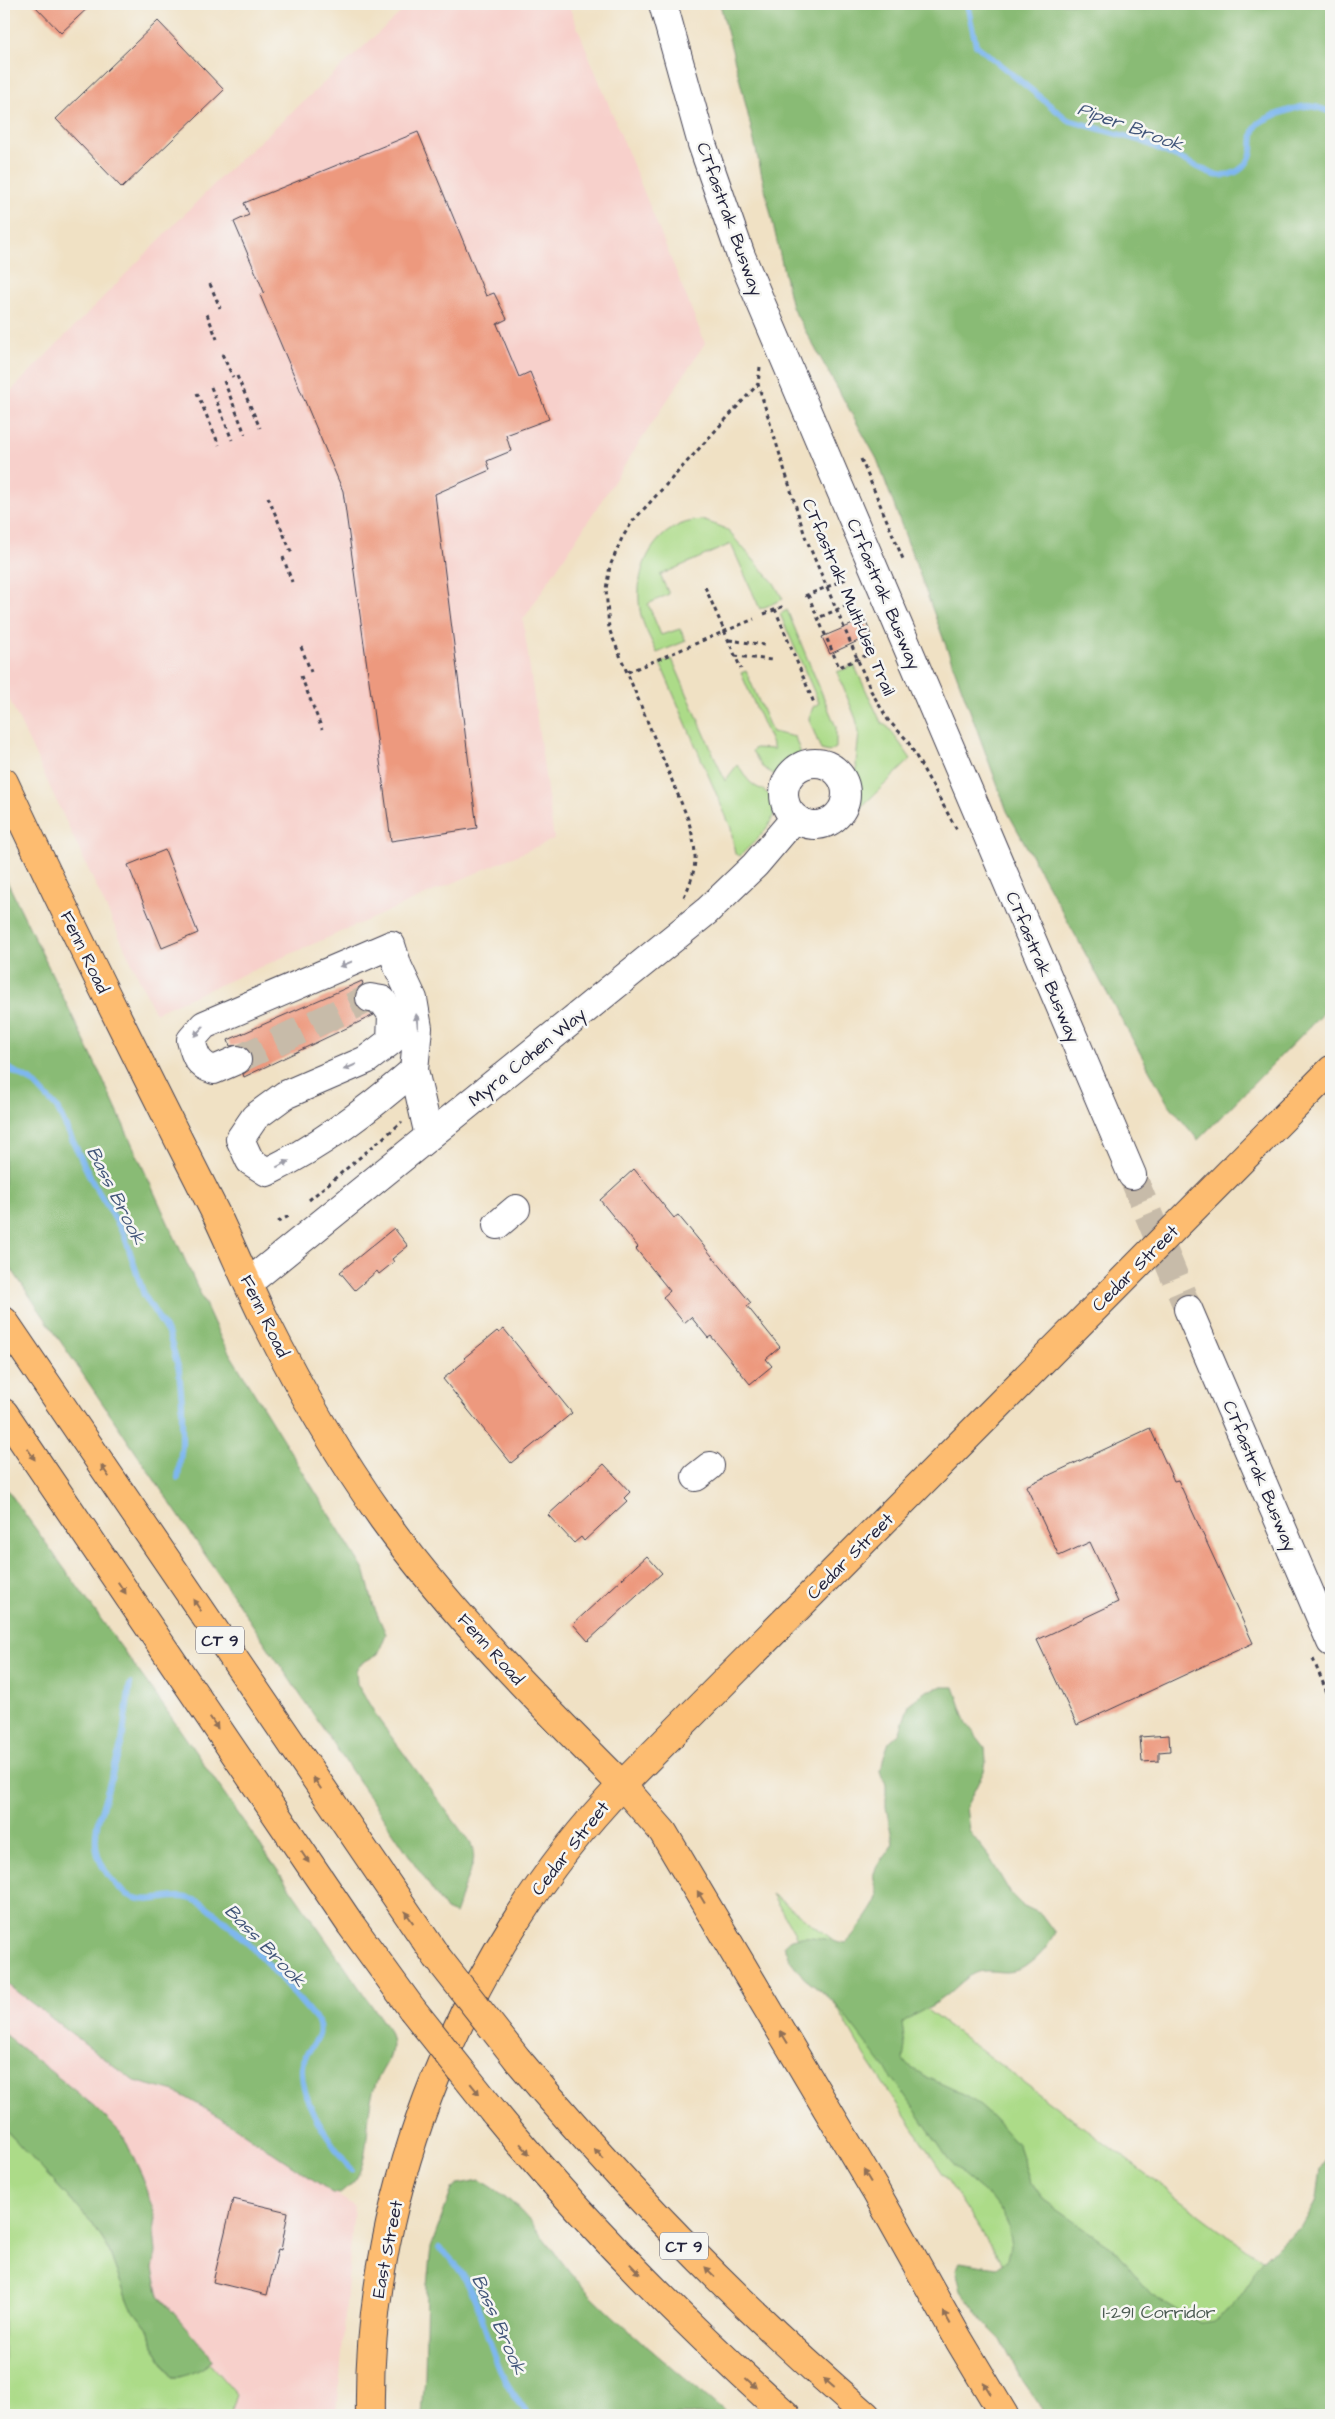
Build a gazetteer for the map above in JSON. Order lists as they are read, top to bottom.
{
  "streets": {
    "main road": [
      "Fenn Road",
      "Cedar Street",
      "CT 9",
      "East Street"
    ],
    "street": ["CTfastrak Busway", "Myra Cohen Way"],
    "path": ["CTfastrak Multi-Use Trail"]
  },
  "crossings": [
    ["Fenn Road", "Myra Cohen Way"],
    ["Fenn Road", "Cedar Street"],
    ["Cedar Street", "East Street"]
  ],
  "water": ["Piper Brook", "Bass Brook"],
  "parks": ["I-291 Corridor"]
}
